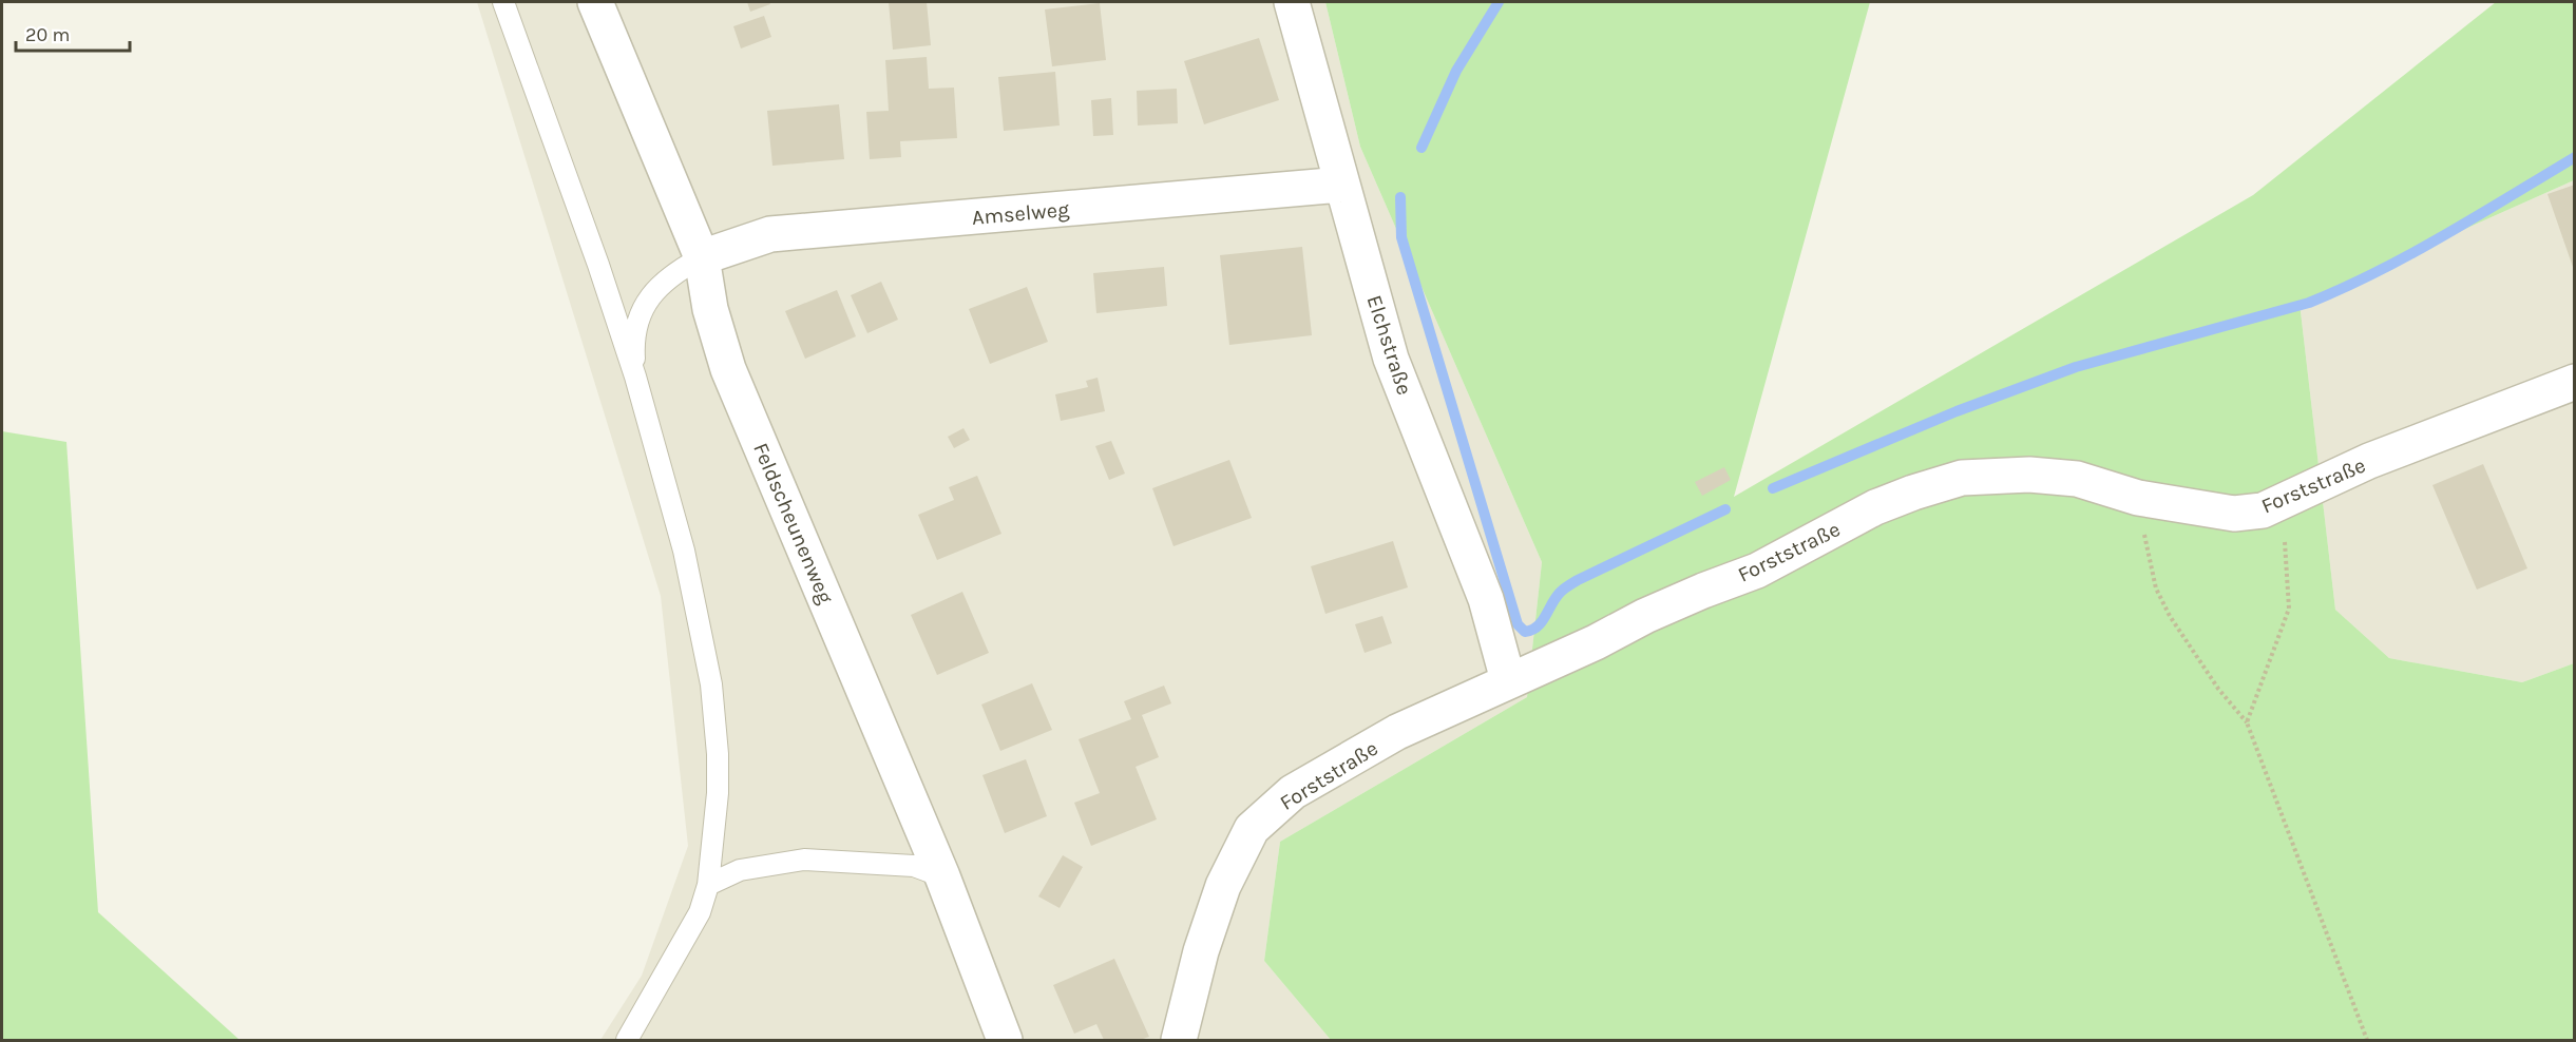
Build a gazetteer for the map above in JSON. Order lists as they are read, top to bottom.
{
  "streets": {
    "street": [
      "Amselweg",
      "Elchstraße",
      "Forststraße",
      "Feldscheunenweg"
    ]
  },
  "crossings": [
    ["Amselweg", "Elchstraße"],
    ["Amselweg", "Feldscheunenweg"],
    ["Elchstraße", "Forststraße"]
  ],
  "scale_bar": "20 m"
}
